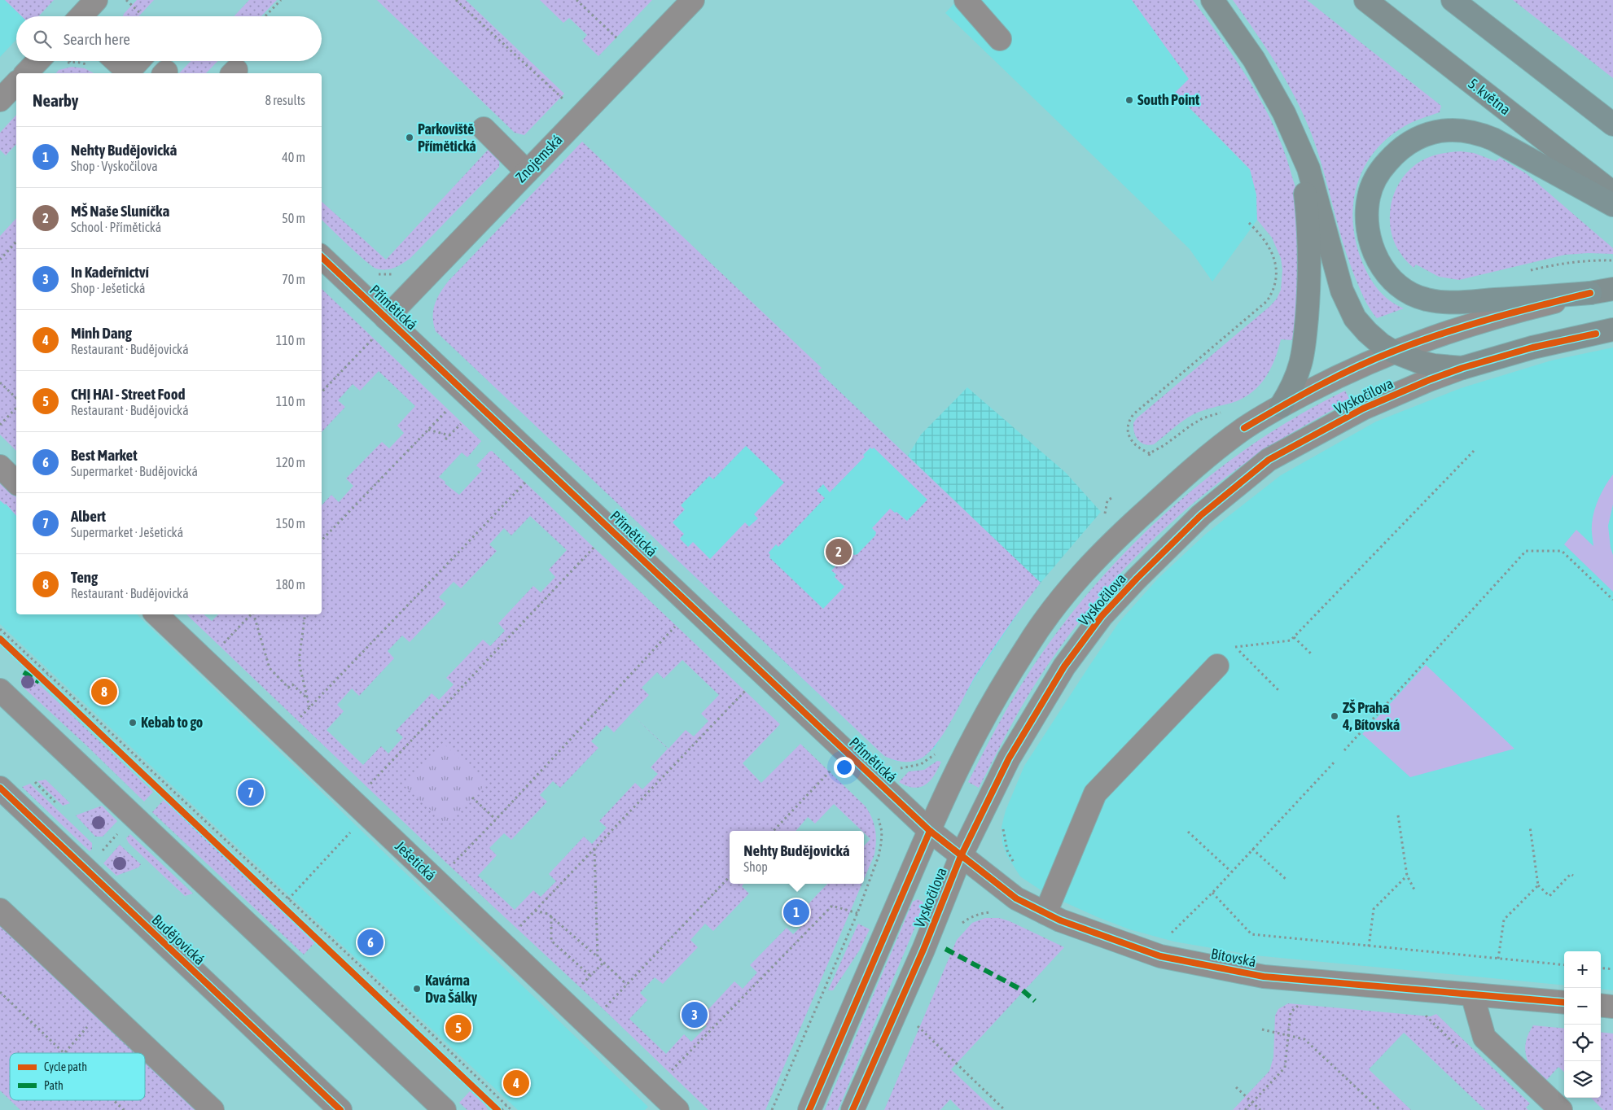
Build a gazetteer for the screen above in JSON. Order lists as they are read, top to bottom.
{
  "streets": {
    "main road": ["5. května", "Vyskočilova"],
    "street": [
      "Znojemská",
      "Přímětická",
      "Ješetická",
      "Budějovická",
      "Bítovská"
    ]
  },
  "crossings": [
    ["Znojemská", "Přímětická"],
    ["Přímětická", "Vyskočilova"],
    ["Přímětická", "Bítovská"],
    ["Vyskočilova", "Bítovská"]
  ],
  "places": [
    "South Point",
    "Parkoviště Přímětická",
    "ZŠ Praha 4, Bítovská",
    "Kebab to go",
    "Kavárna Dva Šálky"
  ],
  "legend": ["Cycle path", "Path"],
  "page": {
    "search": "Search here",
    "heading": ["Nearby", "8 results"],
    "list": [
      {
        "mark": "1",
        "name": "Nehty Budějovická",
        "note": "Shop · Vyskočilova",
        "value": "40 m"
      },
      {
        "mark": "2",
        "name": "MŠ Naše Sluníčka",
        "note": "School · Přímětická",
        "value": "50 m"
      },
      {
        "mark": "3",
        "name": "In Kadeřnictví",
        "note": "Shop · Ješetická",
        "value": "70 m"
      },
      {
        "mark": "4",
        "name": "Minh Dang",
        "note": "Restaurant · Budějovická",
        "value": "110 m"
      },
      {
        "mark": "5",
        "name": "CHỊ HAI - Street Food",
        "note": "Restaurant · Budějovická",
        "value": "110 m"
      },
      {
        "mark": "6",
        "name": "Best Market",
        "note": "Supermarket · Budějovická",
        "value": "120 m"
      },
      {
        "mark": "7",
        "name": "Albert",
        "note": "Supermarket · Ješetická",
        "value": "150 m"
      },
      {
        "mark": "8",
        "name": "Teng",
        "note": "Restaurant · Budějovická",
        "value": "180 m"
      }
    ],
    "pins": [
      "2",
      "8",
      "7",
      "1",
      "6",
      "3",
      "5",
      "4"
    ],
    "popup": ["Nehty Budějovická", "Shop"],
    "map_buttons": ["+", "−"]
  }
}
